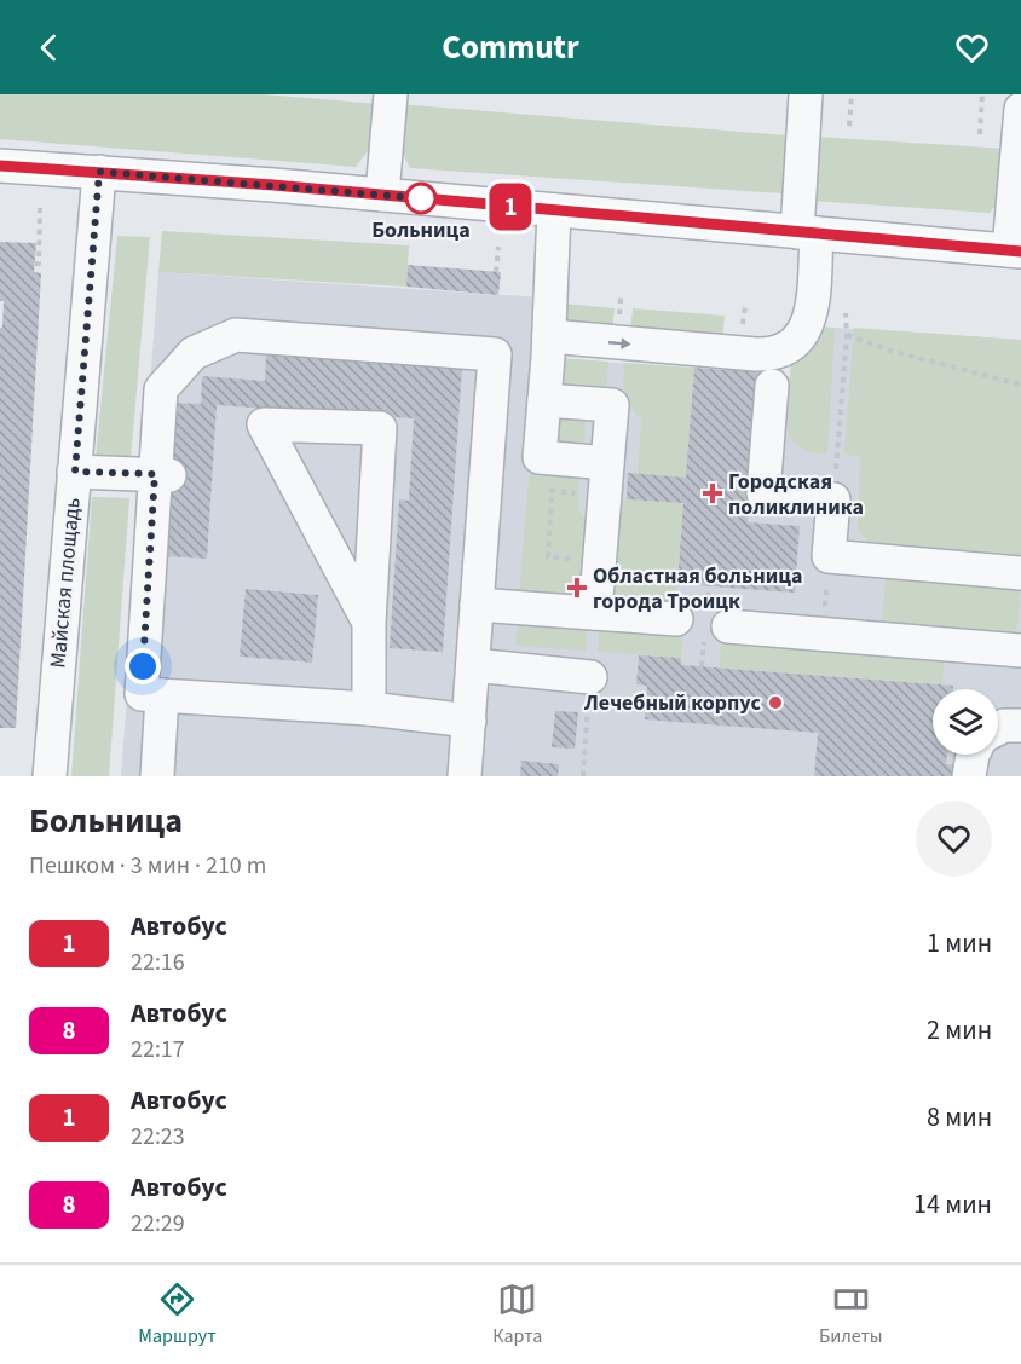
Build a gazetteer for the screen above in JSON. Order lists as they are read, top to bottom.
{
  "streets": {
    "street": ["Майская площадь"]
  },
  "places": {
    "other": ["Больница", "Лечебный корпус"],
    "health": ["Городская поликлиника", "Областная больница города Троицк"]
  },
  "lines": ["bus line 1"],
  "page": {
    "header": "Commutr",
    "on_map": "1",
    "heading": ["Больница", "Пешком · 3 мин · 210 m"],
    "list": [
      {
        "mark": "1",
        "name": "Автобус",
        "note": "22:16",
        "value": "1 мин"
      },
      {
        "mark": "8",
        "name": "Автобус",
        "note": "22:17",
        "value": "2 мин"
      },
      {
        "mark": "1",
        "name": "Автобус",
        "note": "22:23",
        "value": "8 мин"
      },
      {
        "mark": "8",
        "name": "Автобус",
        "note": "22:29",
        "value": "14 мин"
      }
    ],
    "tabs": ["Маршрут", "Карта", "Билеты"]
  }
}
